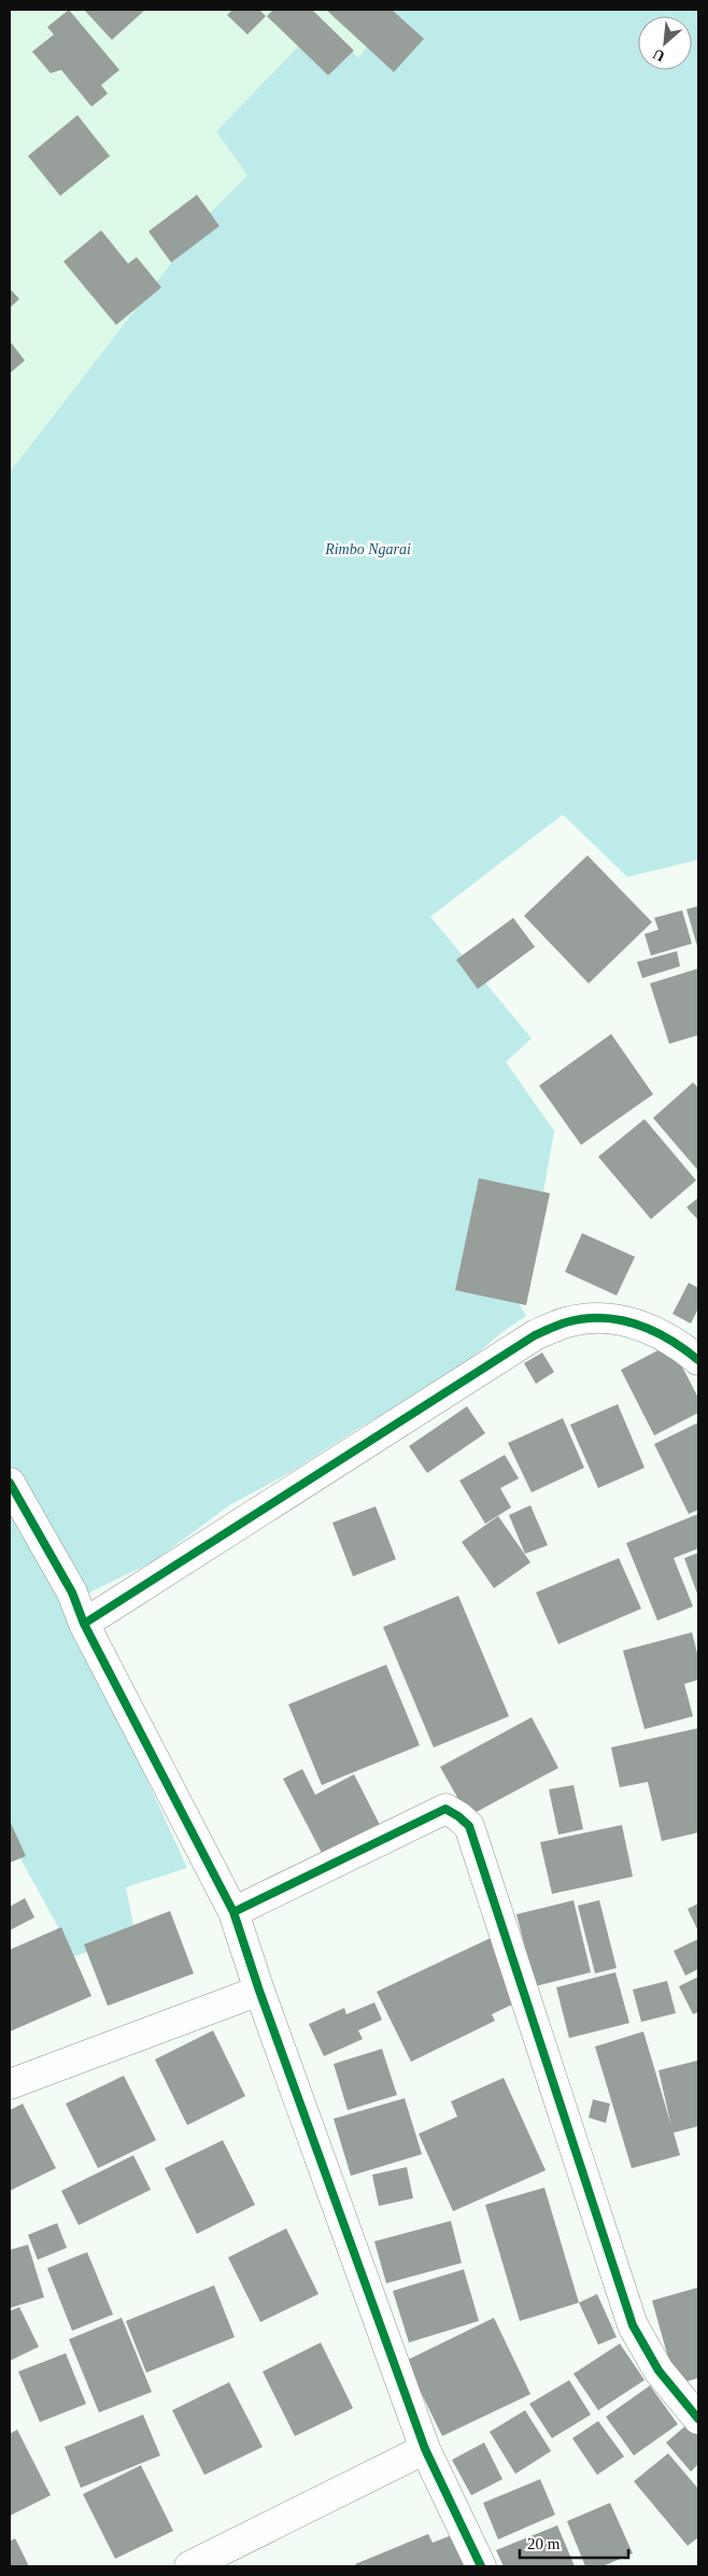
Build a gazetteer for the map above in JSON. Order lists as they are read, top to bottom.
{
  "parks": ["Rimbo Ngarai"],
  "scale_bar": "20 m",
  "north": "bottom left"
}
